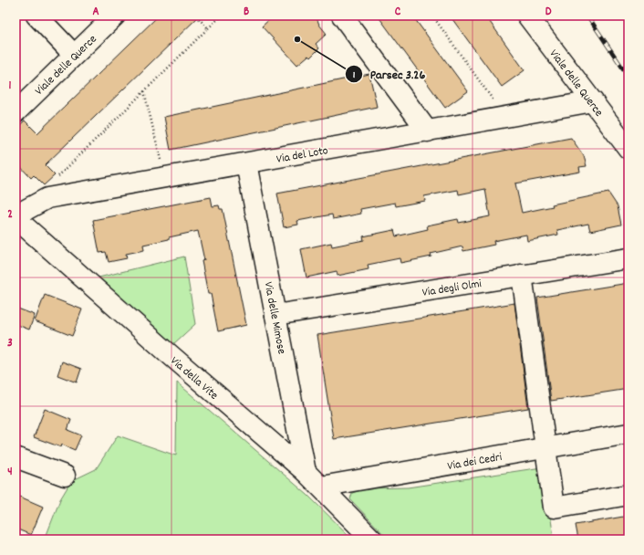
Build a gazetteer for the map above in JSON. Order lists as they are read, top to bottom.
{
  "streets": {
    "street": [
      "Viale delle Querce",
      "Via del Loto",
      "Via degli Olmi",
      "Via delle Mimose",
      "Via della Vite",
      "Via dei Cedri"
    ]
  },
  "crossings": [
    ["Viale delle Querce", "Via del Loto"],
    ["Via del Loto", "Via delle Mimose"],
    ["Via degli Olmi", "Via delle Mimose"],
    ["Via delle Mimose", "Via della Vite"],
    ["Via della Vite", "Via dei Cedri"]
  ],
  "places": ["Parsec 3.26"],
  "grid": {
    "columns": [
      "A",
      "B",
      "C",
      "D"
    ],
    "rows": [
      "1",
      "2",
      "3",
      "4"
    ]
  }
}
